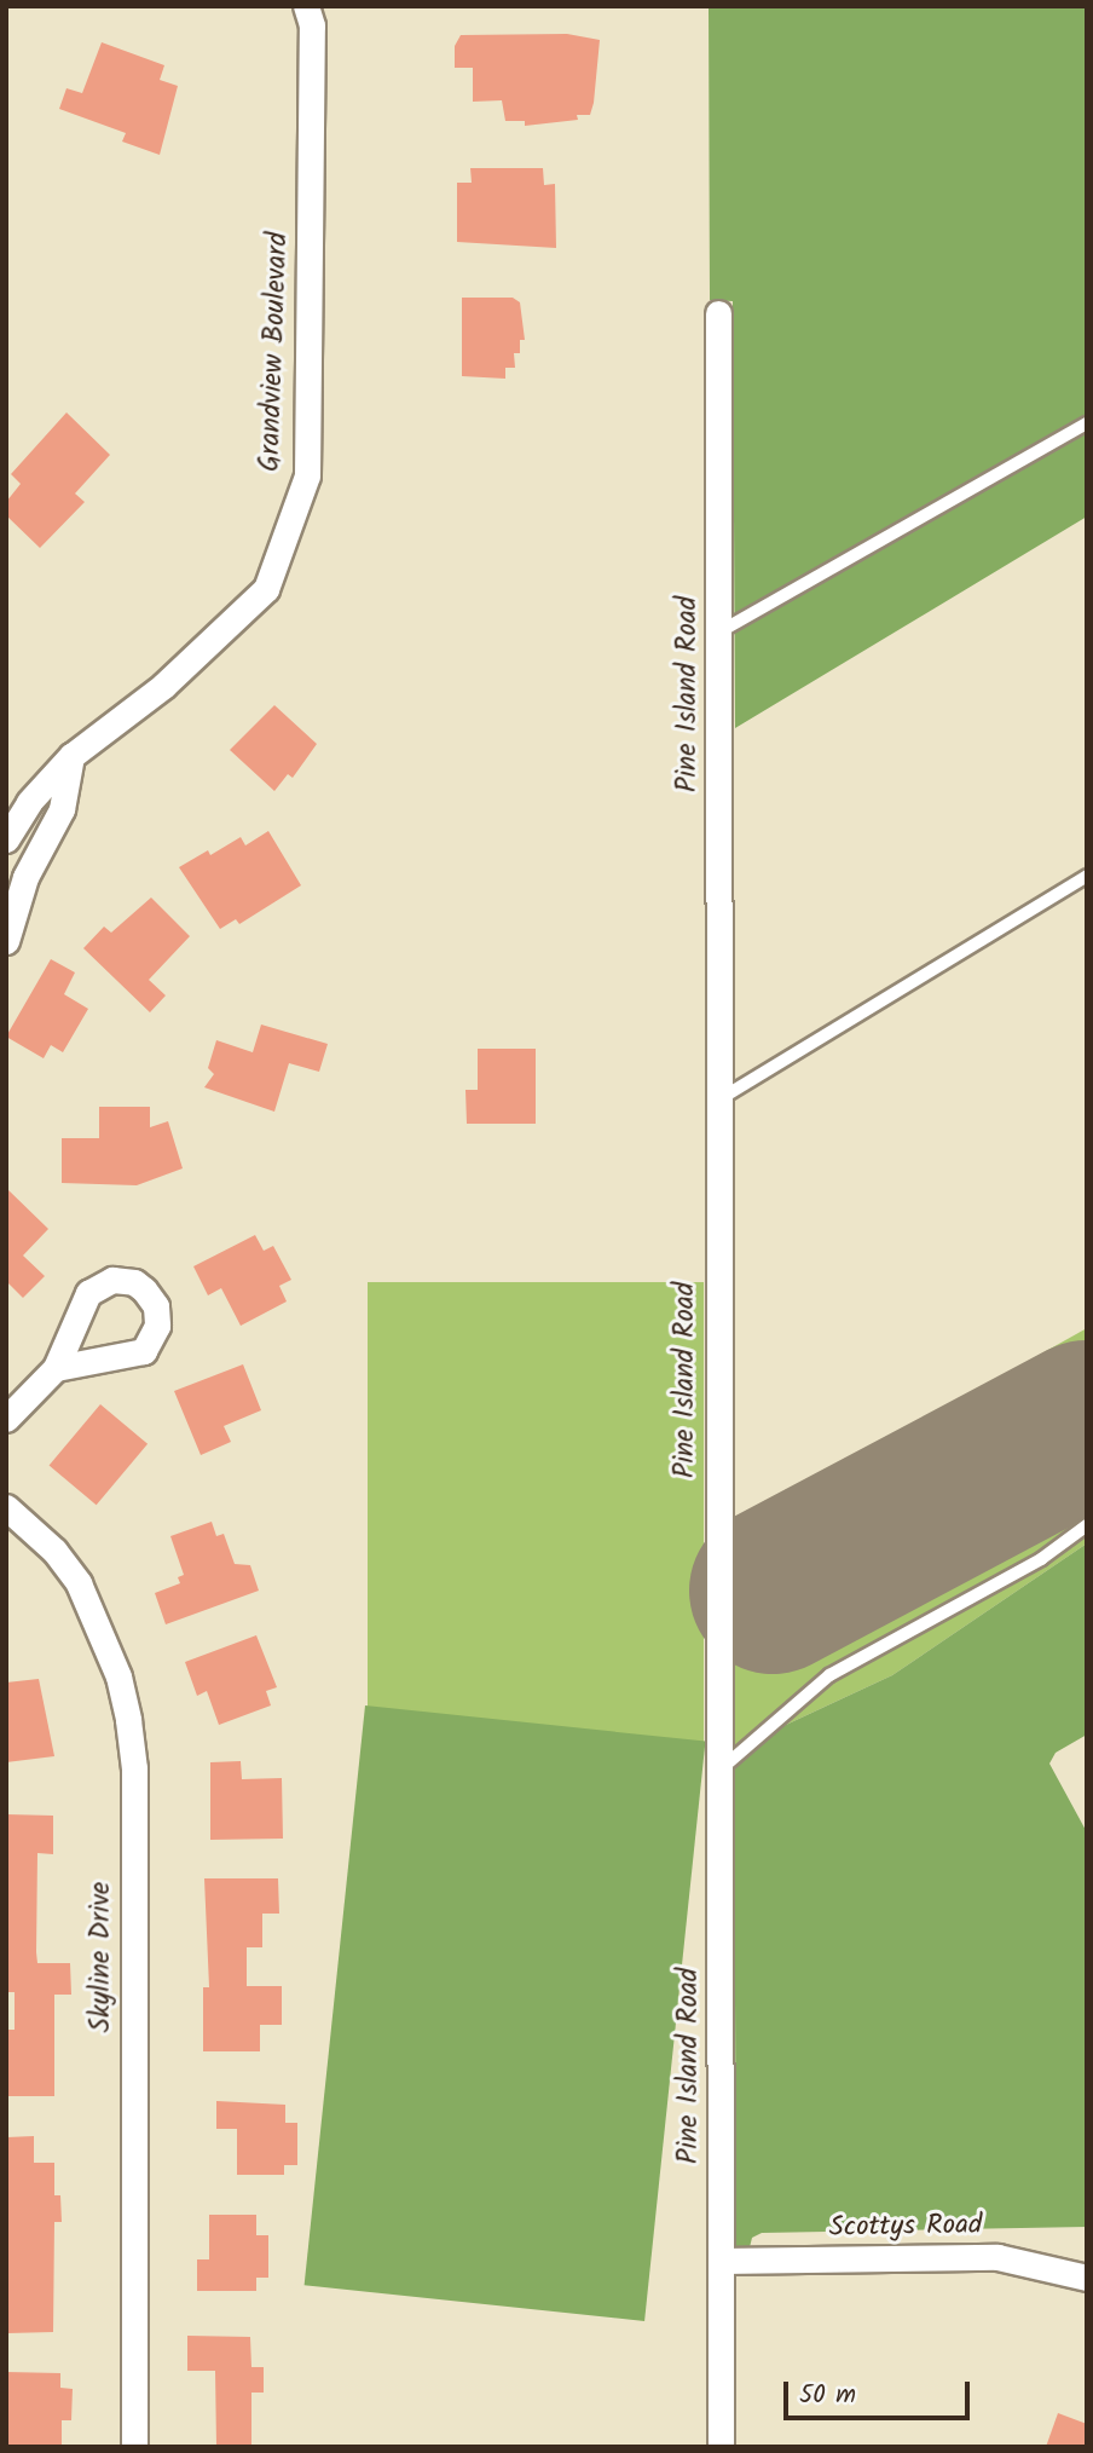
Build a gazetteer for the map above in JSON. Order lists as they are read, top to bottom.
{
  "streets": {
    "street": [
      "Grandview Boulevard",
      "Pine Island Road",
      "Skyline Drive",
      "Scottys Road"
    ]
  },
  "crossings": [
    ["Pine Island Road", "Scottys Road"]
  ],
  "scale_bar": "50 m"
}
